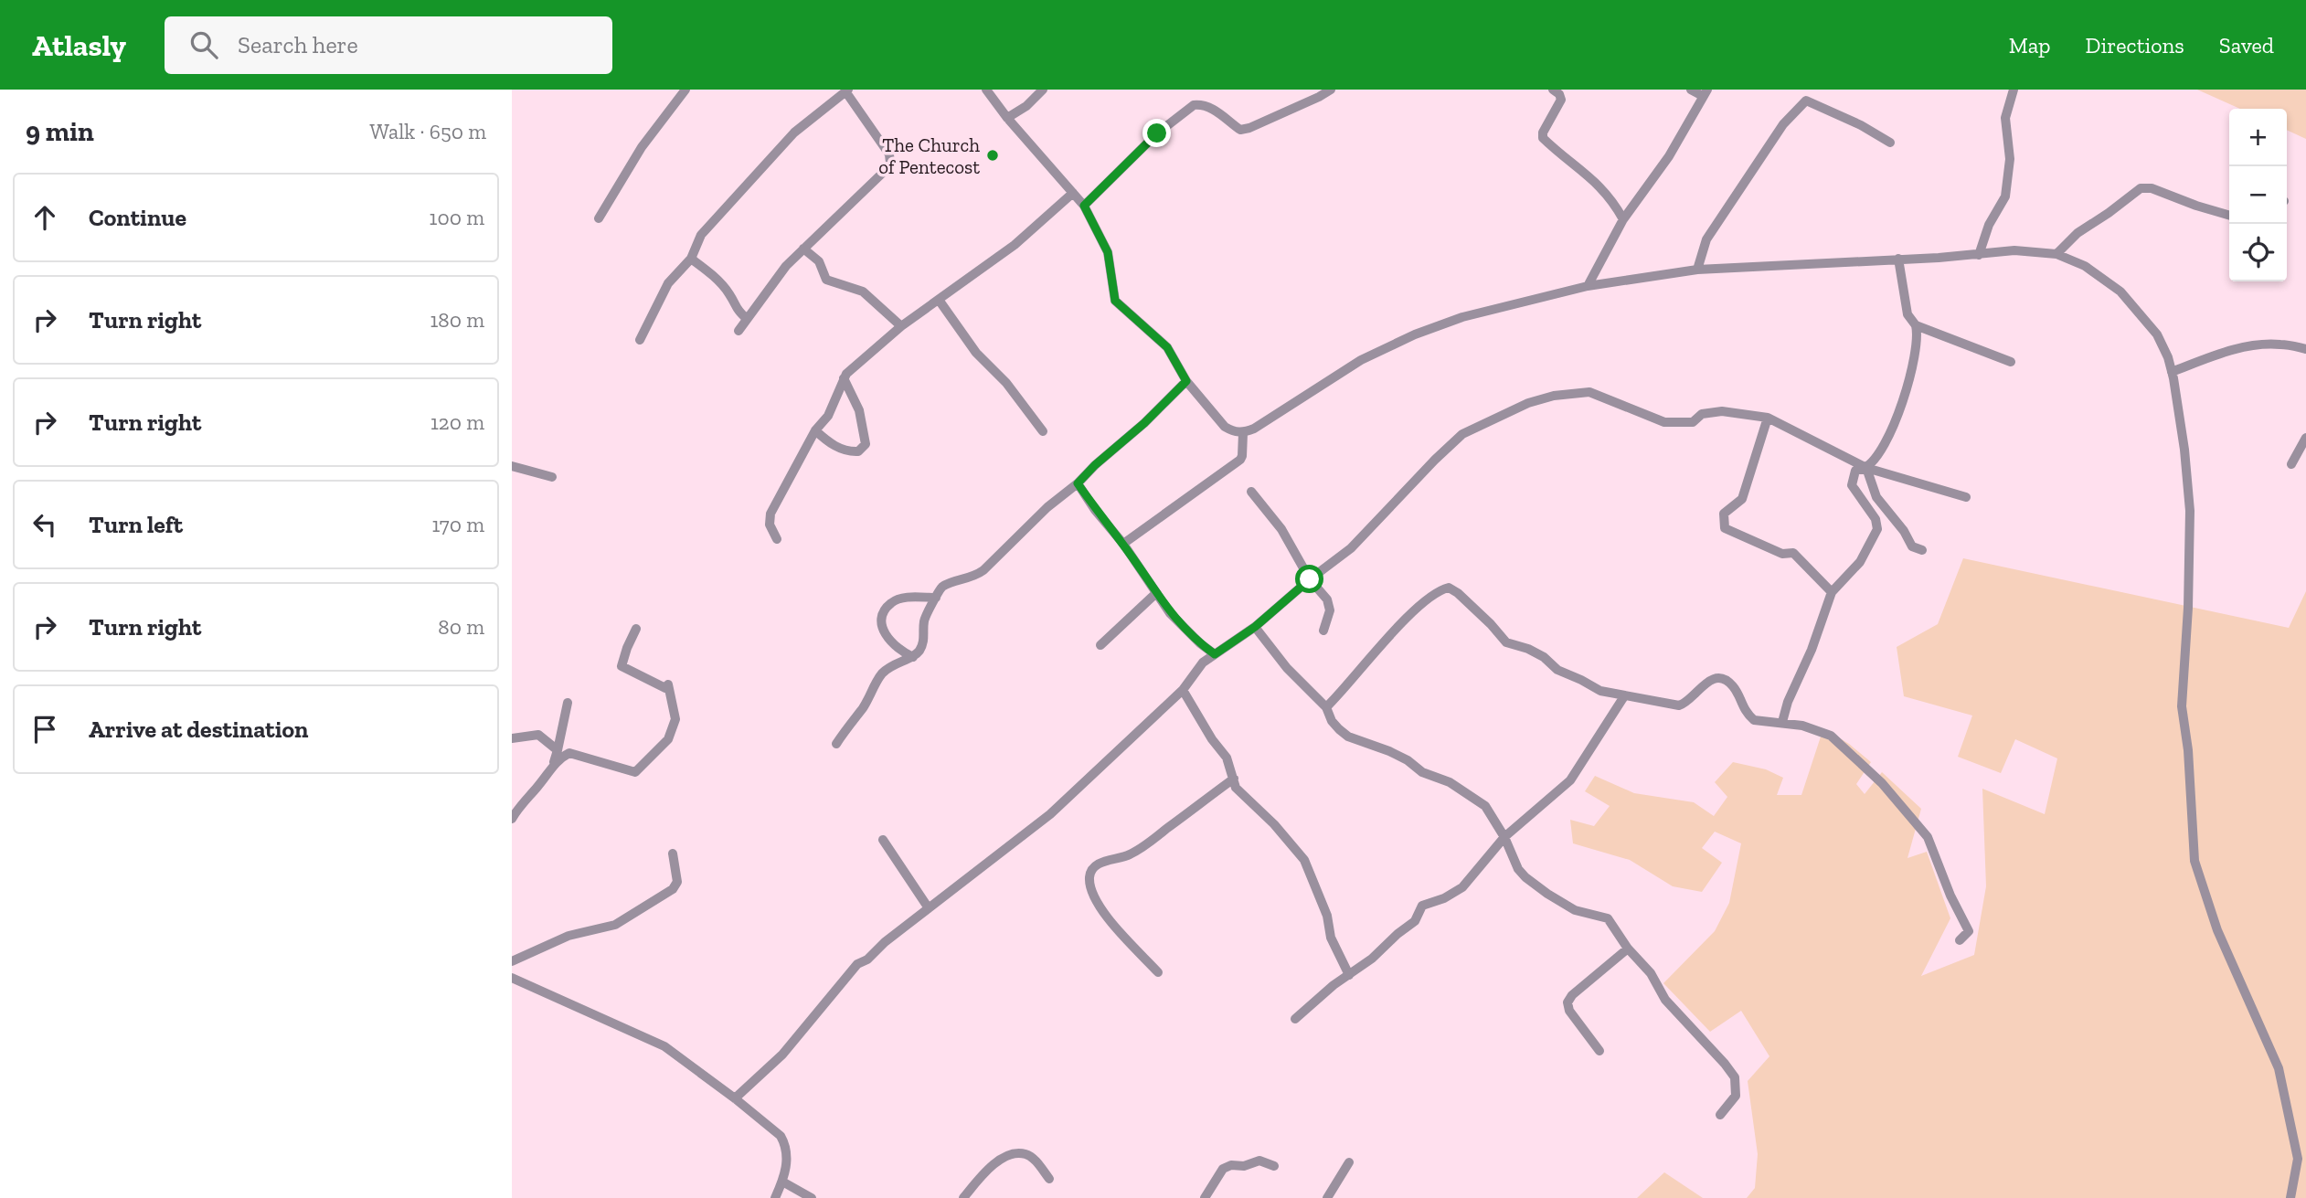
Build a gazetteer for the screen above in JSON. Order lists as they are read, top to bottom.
{
  "places": ["The Church of Pentecost"],
  "page": {
    "header": "Atlasly",
    "search": "Search here",
    "nav": ["Map", "Directions", "Saved"],
    "heading": ["9 min", "Walk · 650 m"],
    "map_buttons": ["+", "−"],
    "list": [
      ["Continue", "100 m"],
      ["Turn right", "180 m"],
      ["Turn right", "120 m"],
      ["Turn left", "170 m"],
      ["Turn right", "80 m"],
      "Arrive at destination"
    ]
  }
}
